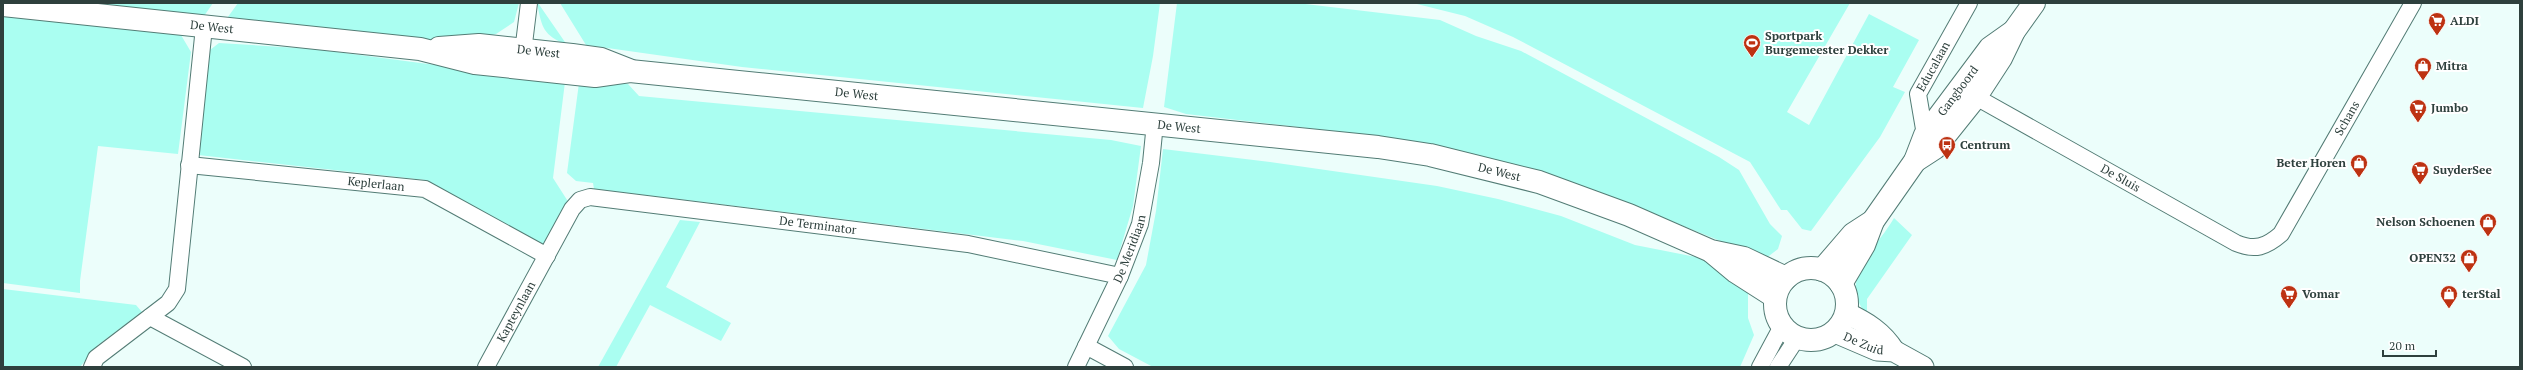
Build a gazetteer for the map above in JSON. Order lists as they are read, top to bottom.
{
  "streets": {
    "main road": ["De West", "Gangboord"],
    "street": [
      "Educalaan",
      "Schans",
      "De Sluis",
      "Keplerlaan",
      "De Terminator",
      "De Meridiaan",
      "Kapteynlaan",
      "De Zuid"
    ]
  },
  "crossings": [
    ["De West", "Gangboord"],
    ["De West", "De Meridiaan"],
    ["De West", "De Zuid"],
    ["Educalaan", "Gangboord"],
    ["Gangboord", "De Sluis"],
    ["Gangboord", "De Zuid"],
    ["Schans", "De Sluis"],
    ["Keplerlaan", "De Terminator"],
    ["Keplerlaan", "Kapteynlaan"],
    ["De Terminator", "De Meridiaan"],
    ["De Terminator", "Kapteynlaan"]
  ],
  "places": {
    "supermarket": [
      "ALDI",
      "Jumbo",
      "SuyderSee",
      "Vomar"
    ],
    "sports": ["Sportpark Burgemeester Dekker"],
    "shop": [
      "Mitra",
      "Beter Horen",
      "Nelson Schoenen",
      "OPEN32",
      "terStal"
    ],
    "bus stop": ["Centrum"]
  },
  "scale_bar": "20 m"
}
